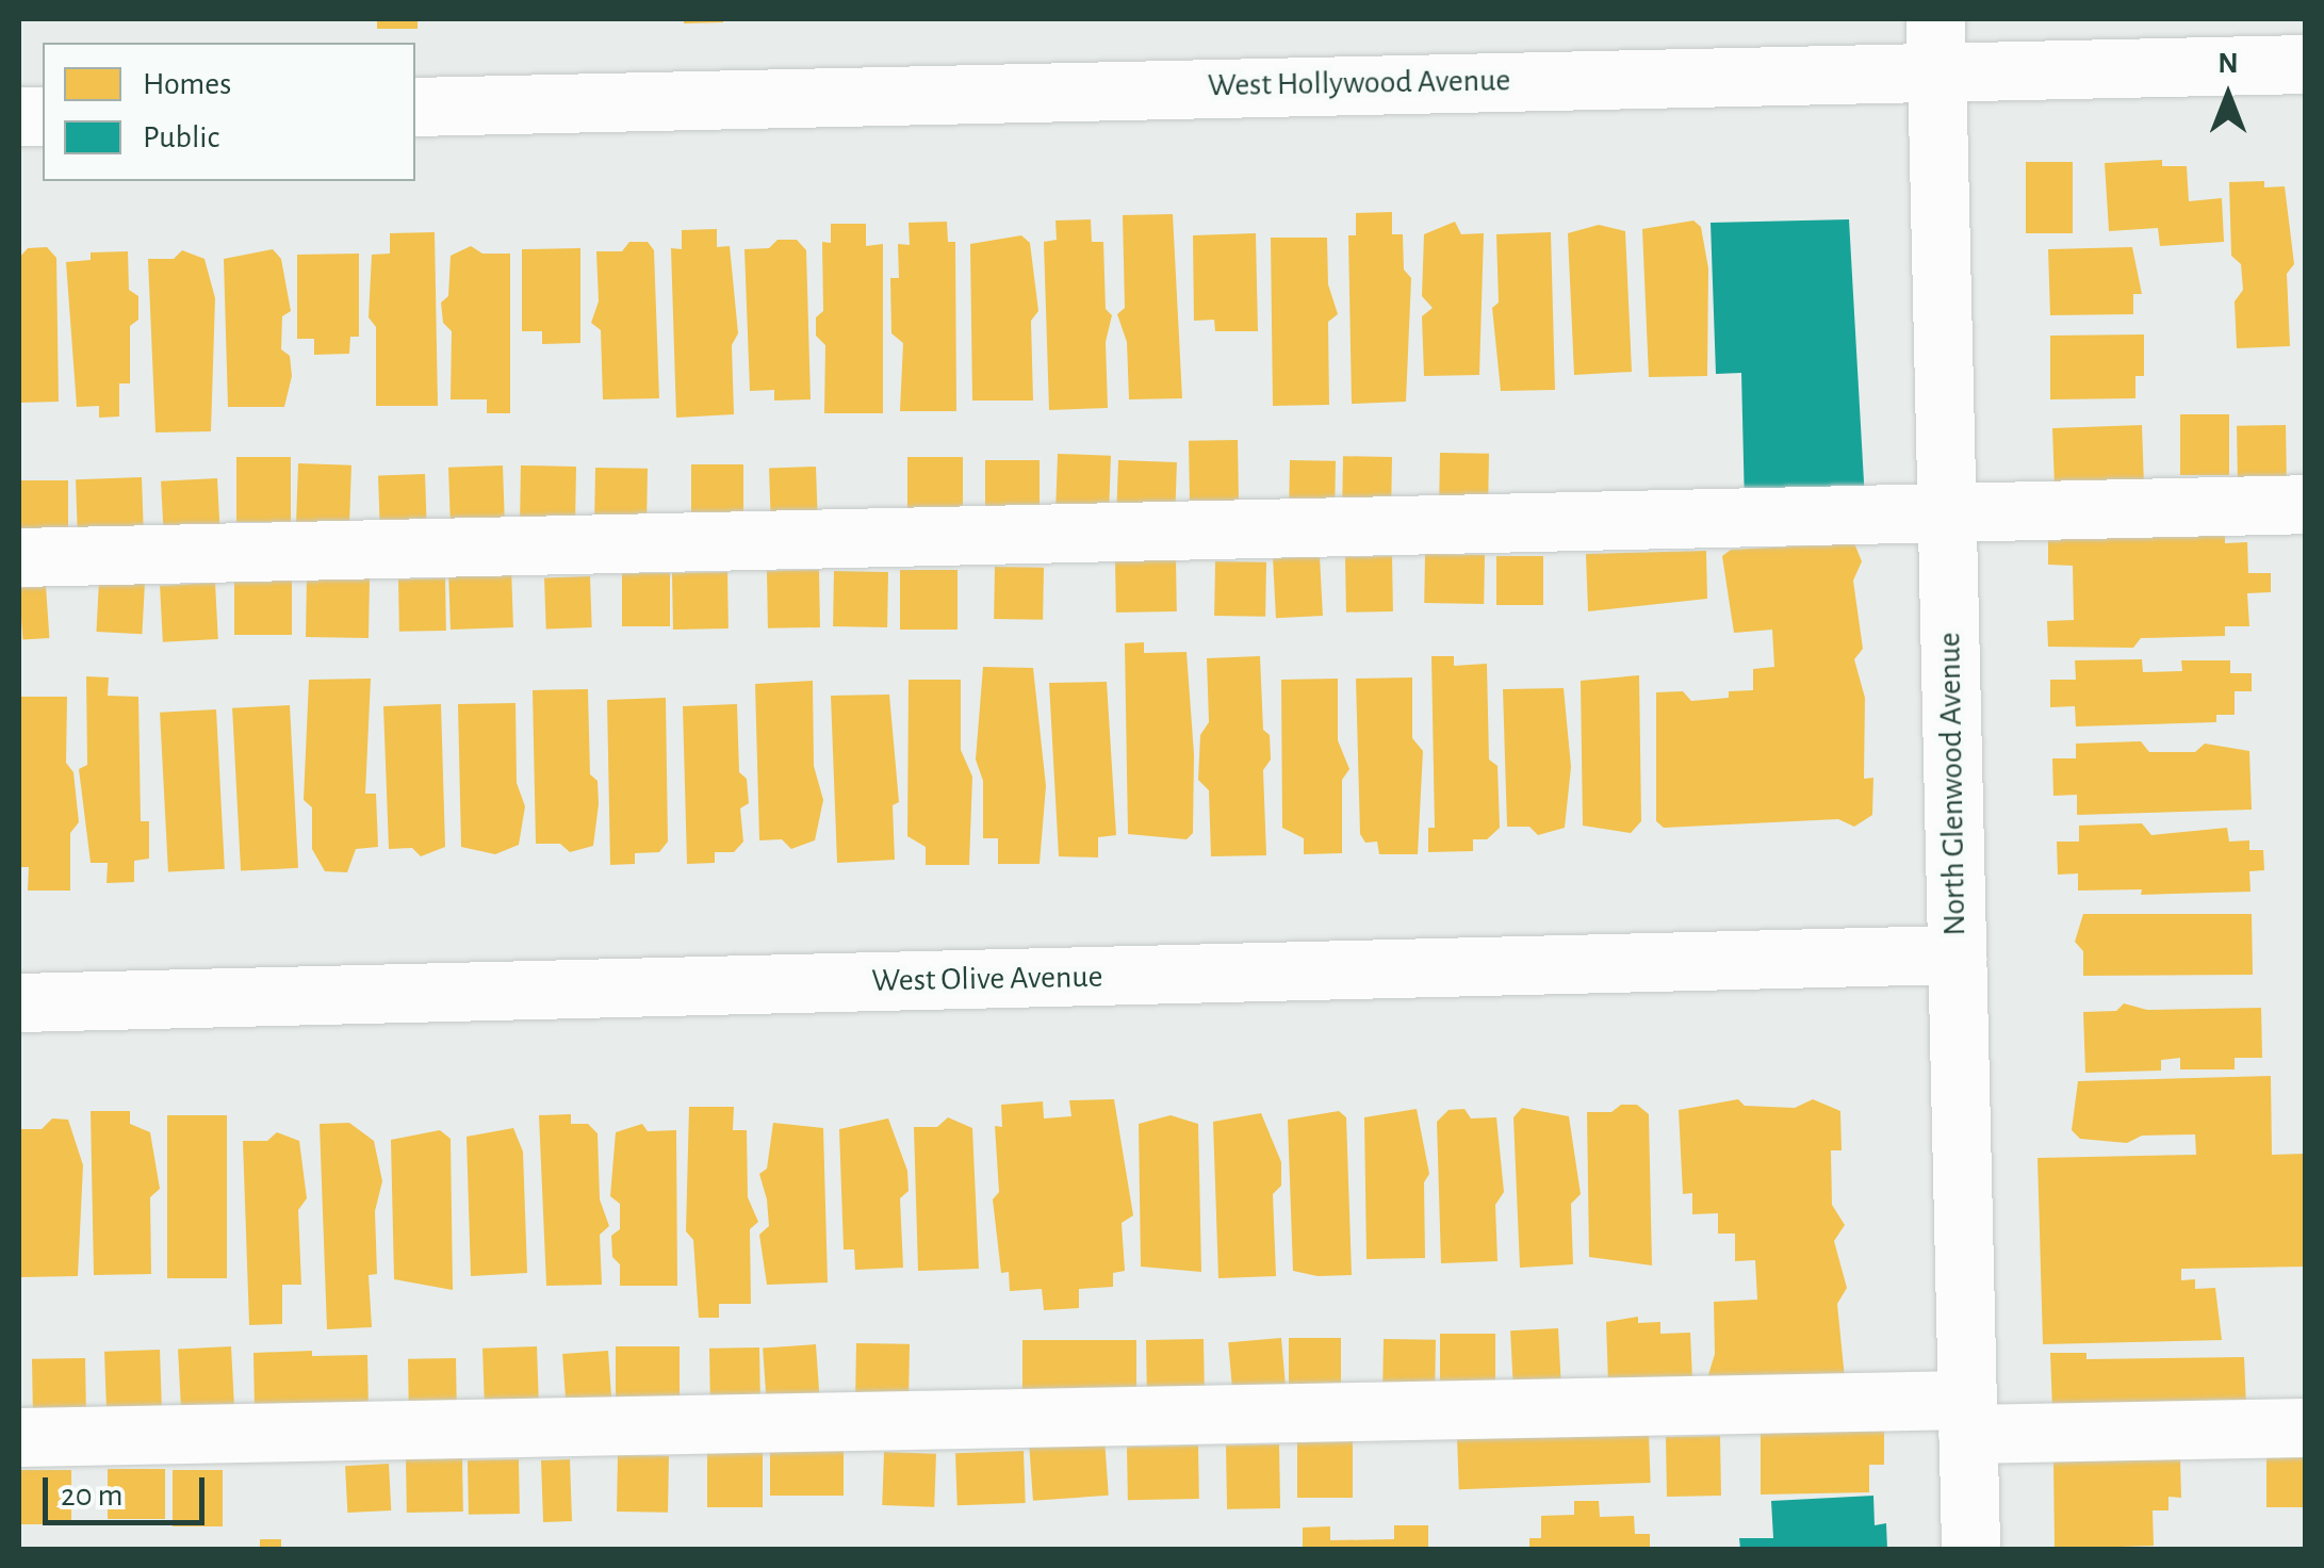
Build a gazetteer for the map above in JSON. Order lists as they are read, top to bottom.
{
  "streets": {
    "street": ["West Hollywood Avenue", "North Glenwood Avenue", "West Olive Avenue"]
  },
  "crossings": [
    ["West Hollywood Avenue", "North Glenwood Avenue"],
    ["North Glenwood Avenue", "West Olive Avenue"]
  ],
  "legend": ["Homes", "Public"],
  "scale_bar": "20 m",
  "north": "top"
}
